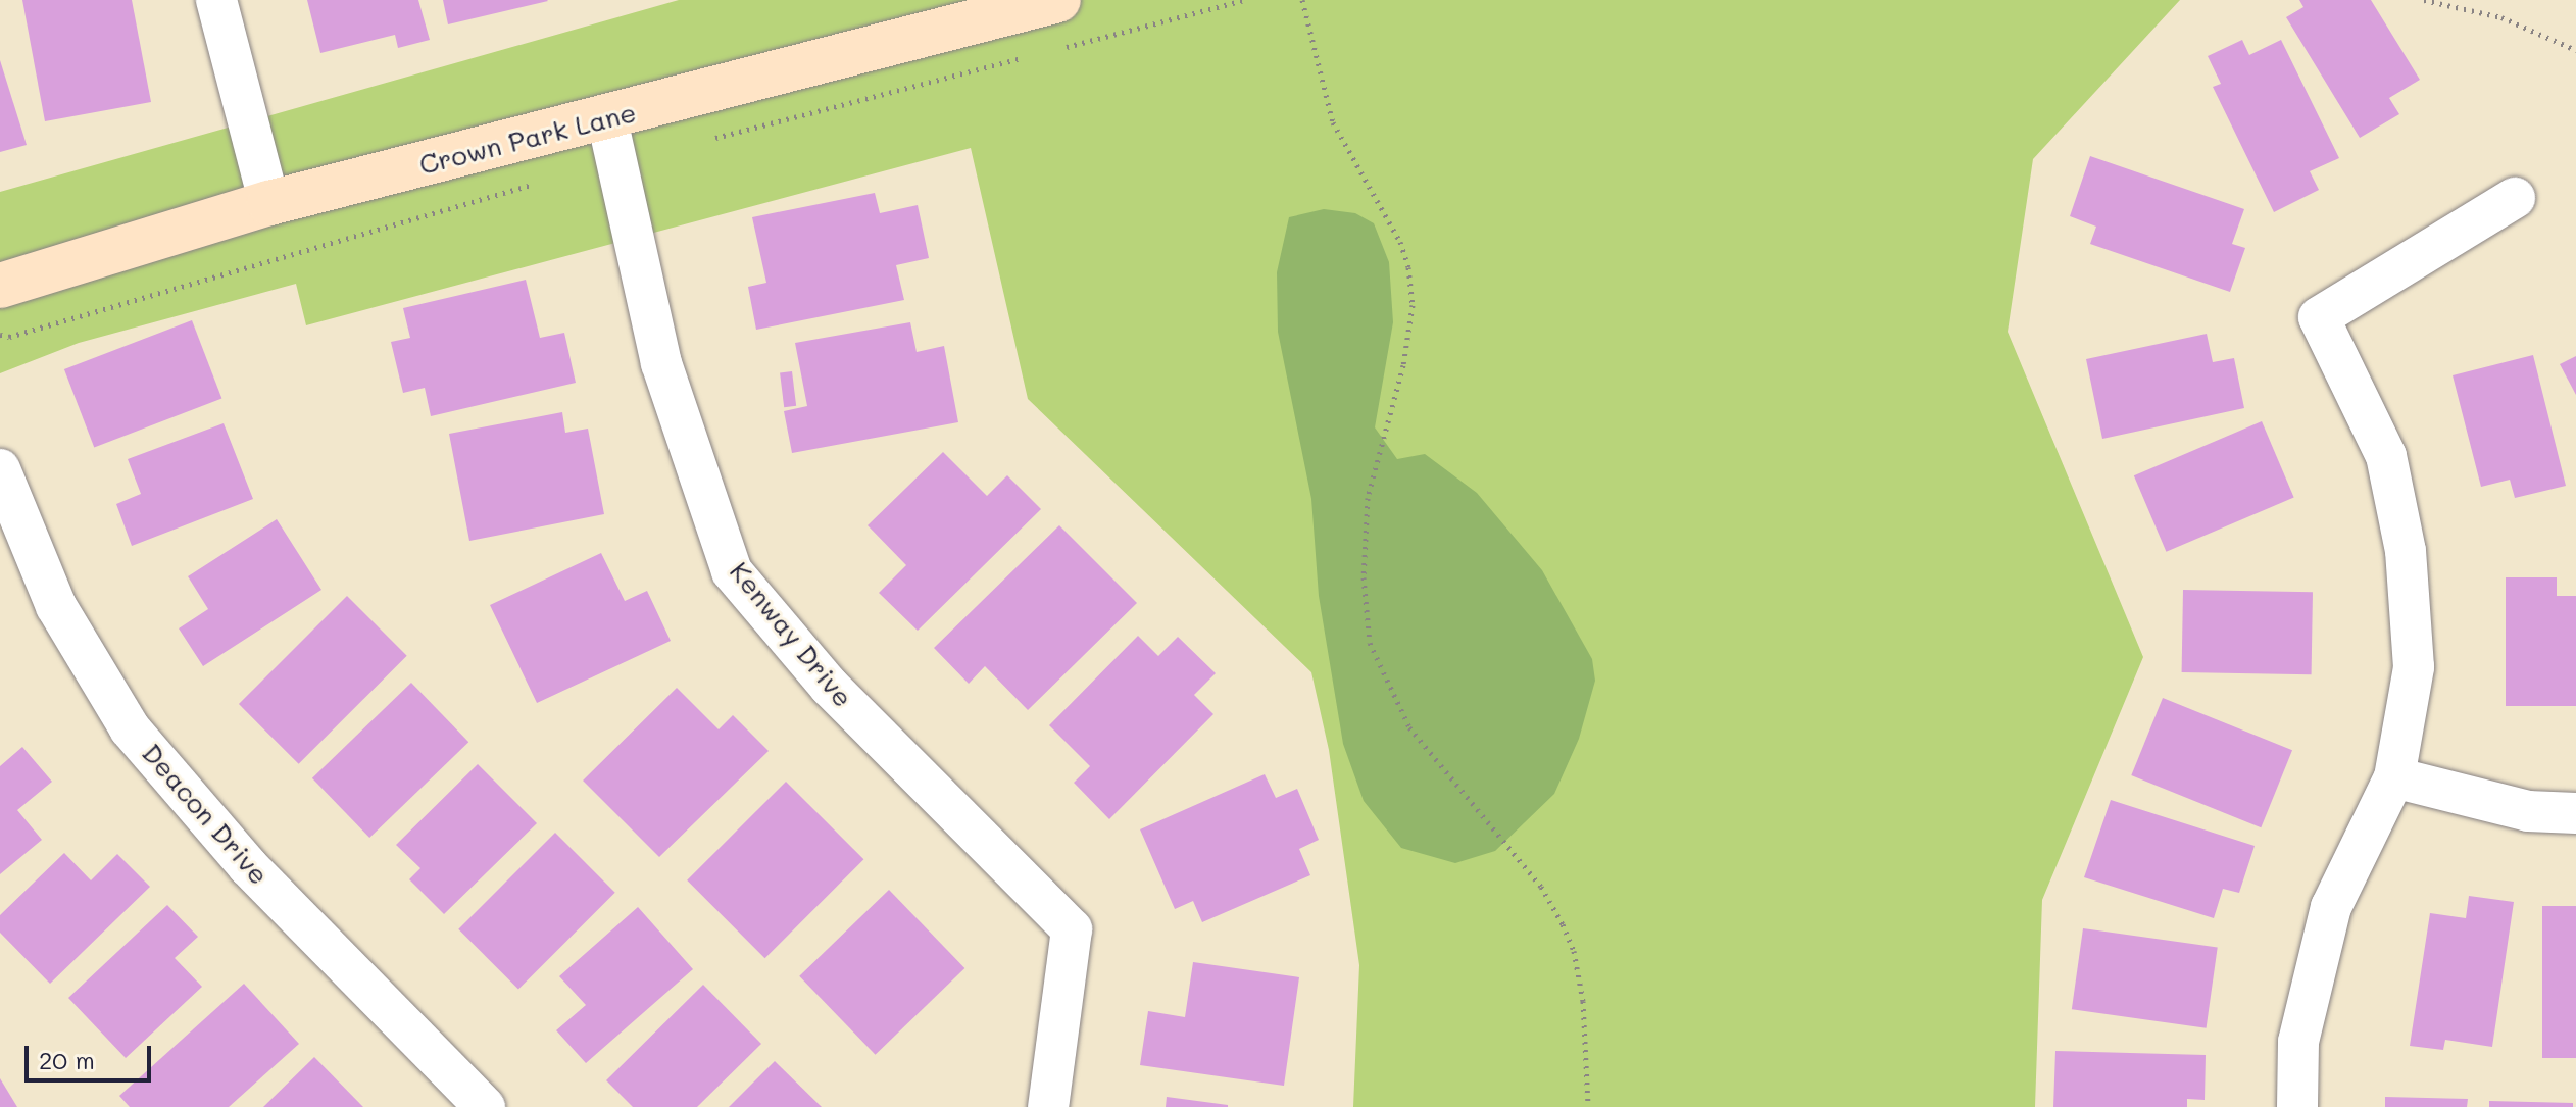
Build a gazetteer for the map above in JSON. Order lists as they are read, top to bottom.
{
  "streets": {
    "street": ["Crown Park Lane", "Kenway Drive", "Deacon Drive"]
  },
  "crossings": [
    ["Crown Park Lane", "Kenway Drive"]
  ],
  "scale_bar": "20 m"
}
